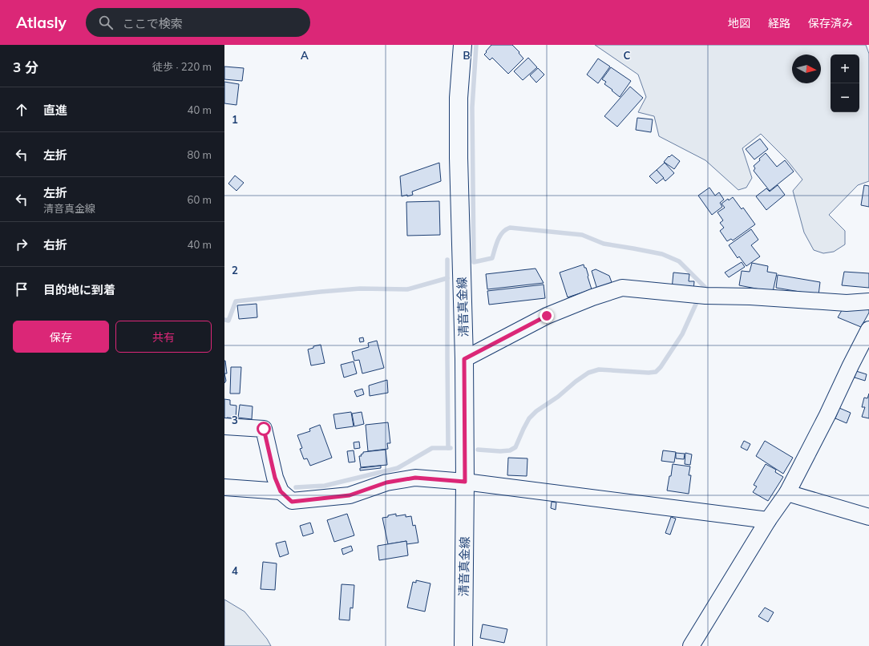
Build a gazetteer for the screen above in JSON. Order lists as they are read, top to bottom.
{
  "streets": {
    "main road": ["清音真金線"]
  },
  "north": "right",
  "page": {
    "header": "Atlasly",
    "search": "ここで検索",
    "nav": ["地図", "経路", "保存済み"],
    "heading": ["3 分", "徒歩 · 220 m"],
    "map_buttons": ["+", "−"],
    "list": [
      ["直進", "40 m"],
      ["左折", "80 m"],
      ["左折", "清音真金線", "60 m"],
      ["右折", "40 m"],
      "目的地に到着"
    ],
    "buttons": ["保存", "共有"]
  },
  "grid": {
    "columns": ["A", "B", "C"],
    "rows": [
      "1",
      "2",
      "3",
      "4"
    ]
  }
}
